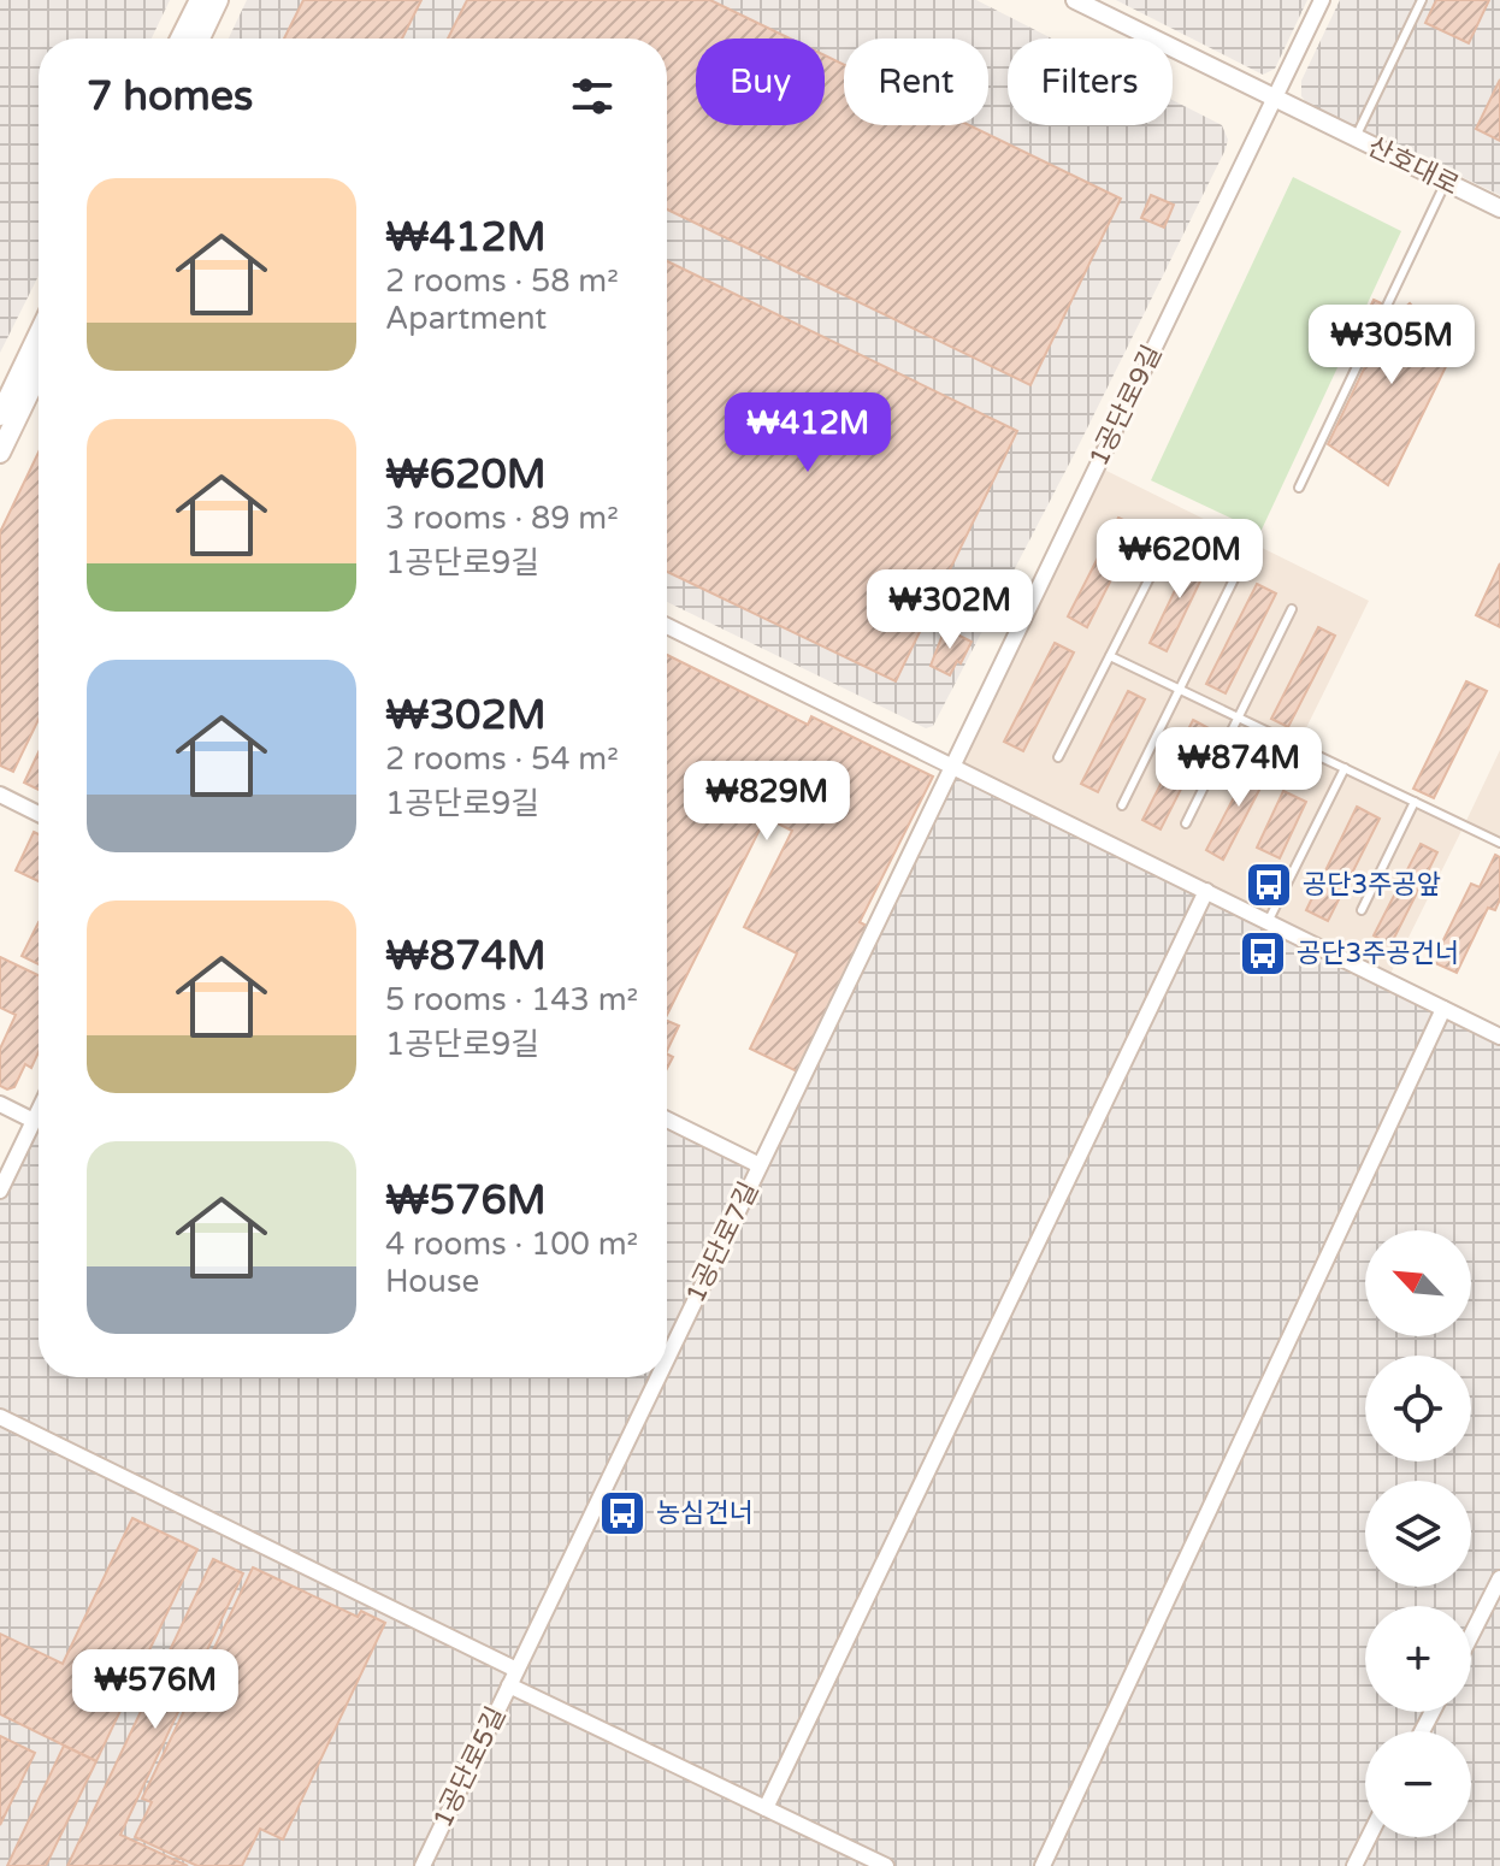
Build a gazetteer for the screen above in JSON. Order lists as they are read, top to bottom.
{
  "streets": {
    "street": [
      "산호대로",
      "1공단로9길",
      "1공단로7길",
      "1공단로5길"
    ]
  },
  "crossings": [
    ["산호대로", "1공단로9길"],
    ["1공단로9길", "1공단로7길"],
    ["1공단로7길", "1공단로5길"]
  ],
  "places": {
    "bus stop": ["공단3주공앞", "공단3주공건너", "농심건너"]
  },
  "north": "top left",
  "page": {
    "chip": ["Buy", "Rent", "Filters"],
    "heading": "7 homes",
    "list": [
      {
        "name": "₩412M",
        "note": "2 rooms · 58 m² · Apartment"
      },
      {
        "name": "₩620M",
        "note": "3 rooms · 89 m² · 1공단로9길"
      },
      {
        "name": "₩302M",
        "note": "2 rooms · 54 m² · 1공단로9길"
      },
      {
        "name": "₩874M",
        "note": "5 rooms · 143 m² · 1공단로9길"
      },
      {
        "name": "₩576M",
        "note": "4 rooms · 100 m² · House"
      }
    ],
    "price": [
      "₩305M",
      "₩412M",
      "₩620M",
      "₩302M",
      "₩874M",
      "₩829M",
      "₩576M"
    ],
    "map_buttons": ["+", "−"]
  }
}
